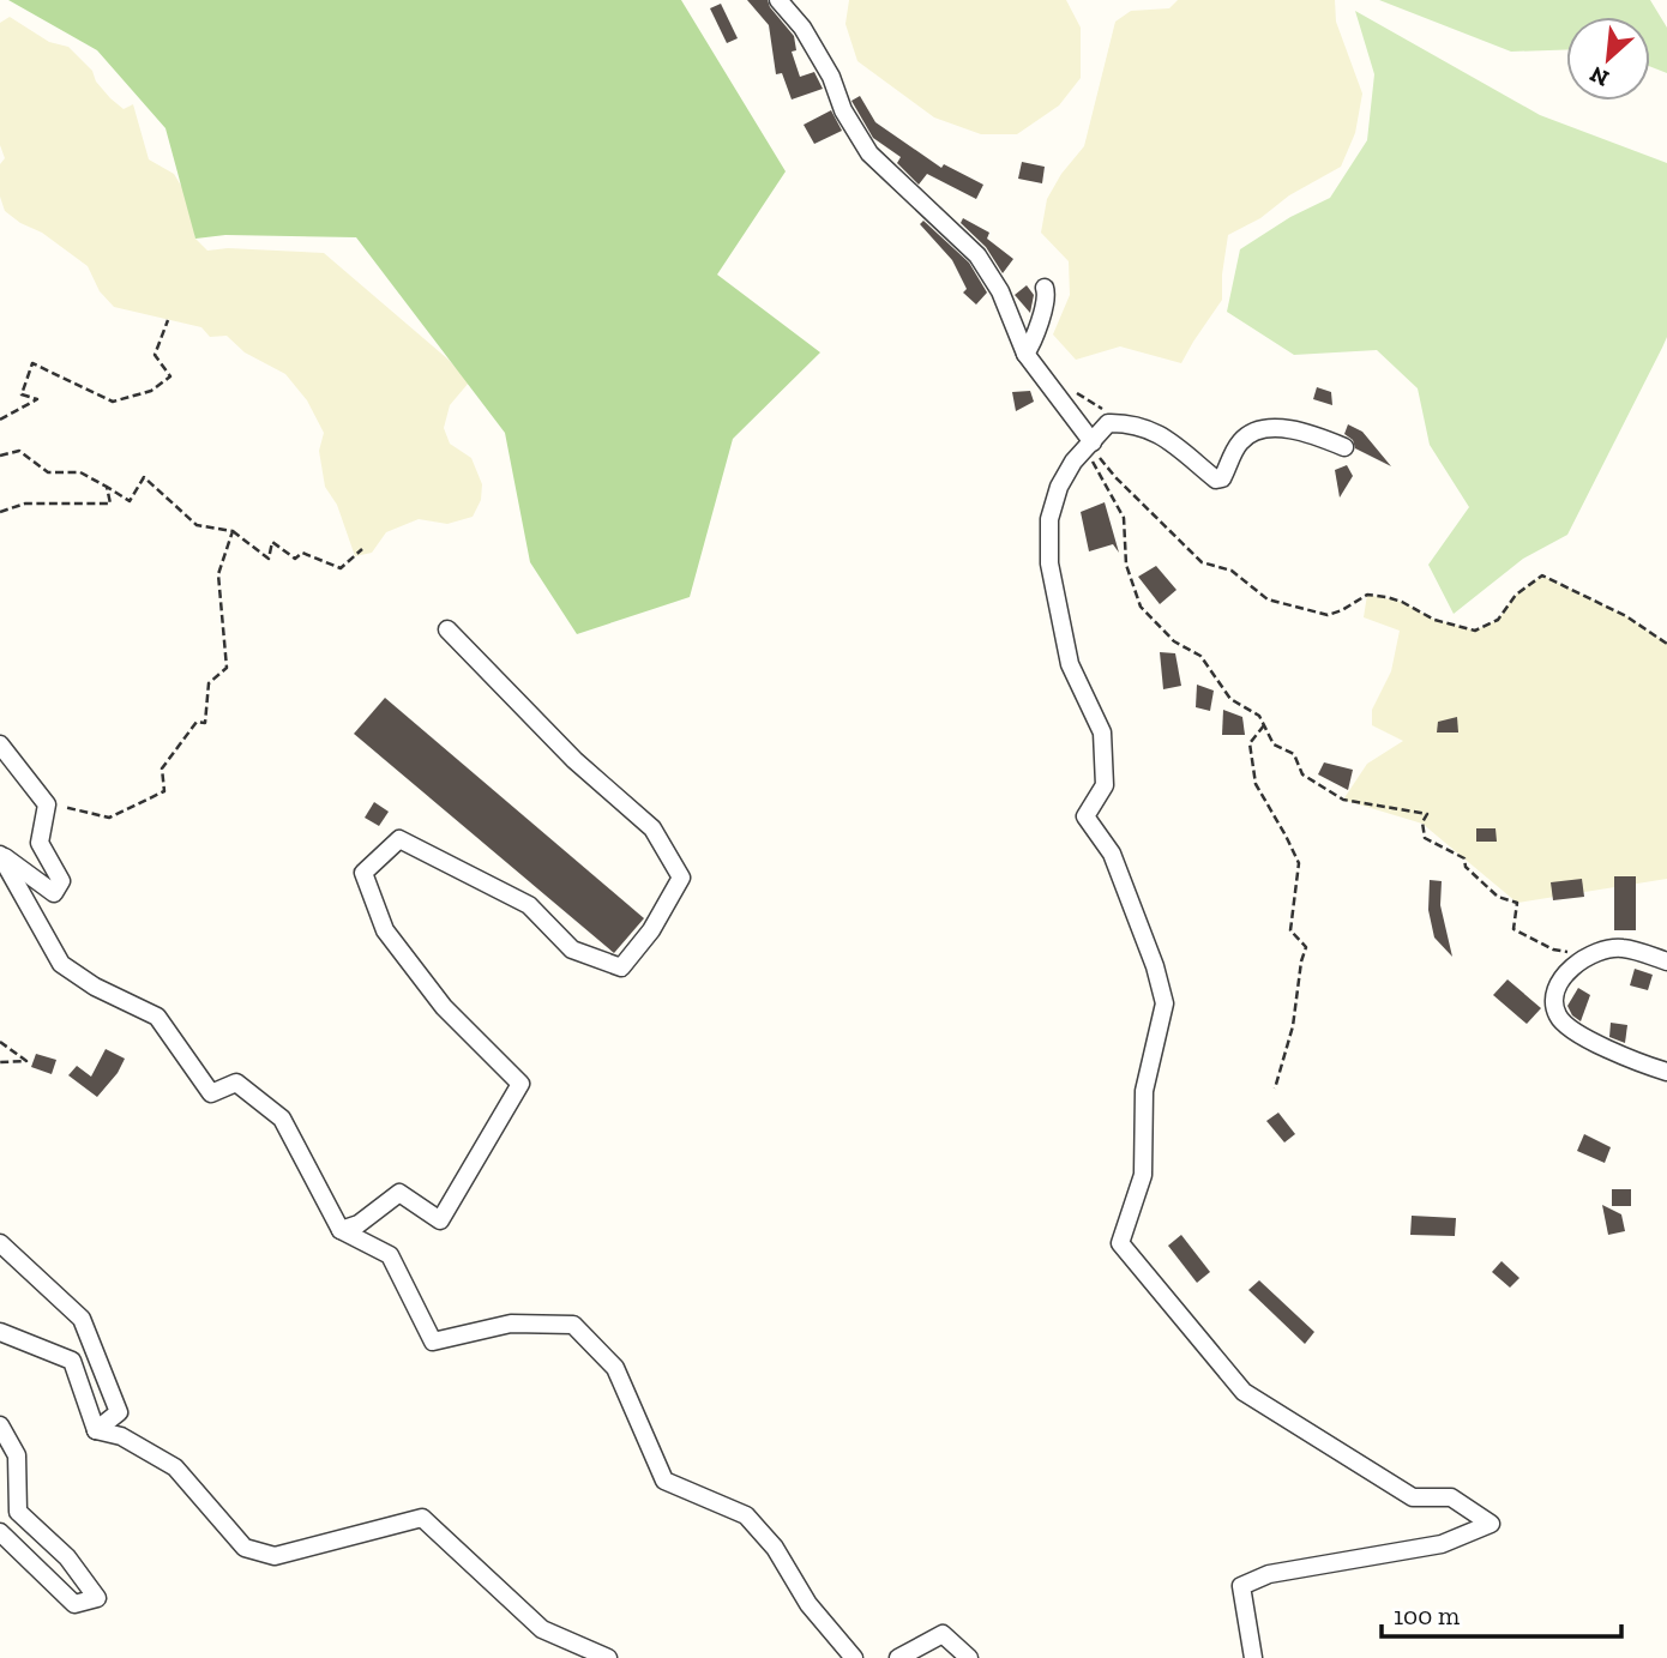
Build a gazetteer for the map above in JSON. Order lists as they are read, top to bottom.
{
  "scale_bar": "100 m",
  "north": "bottom left"
}
